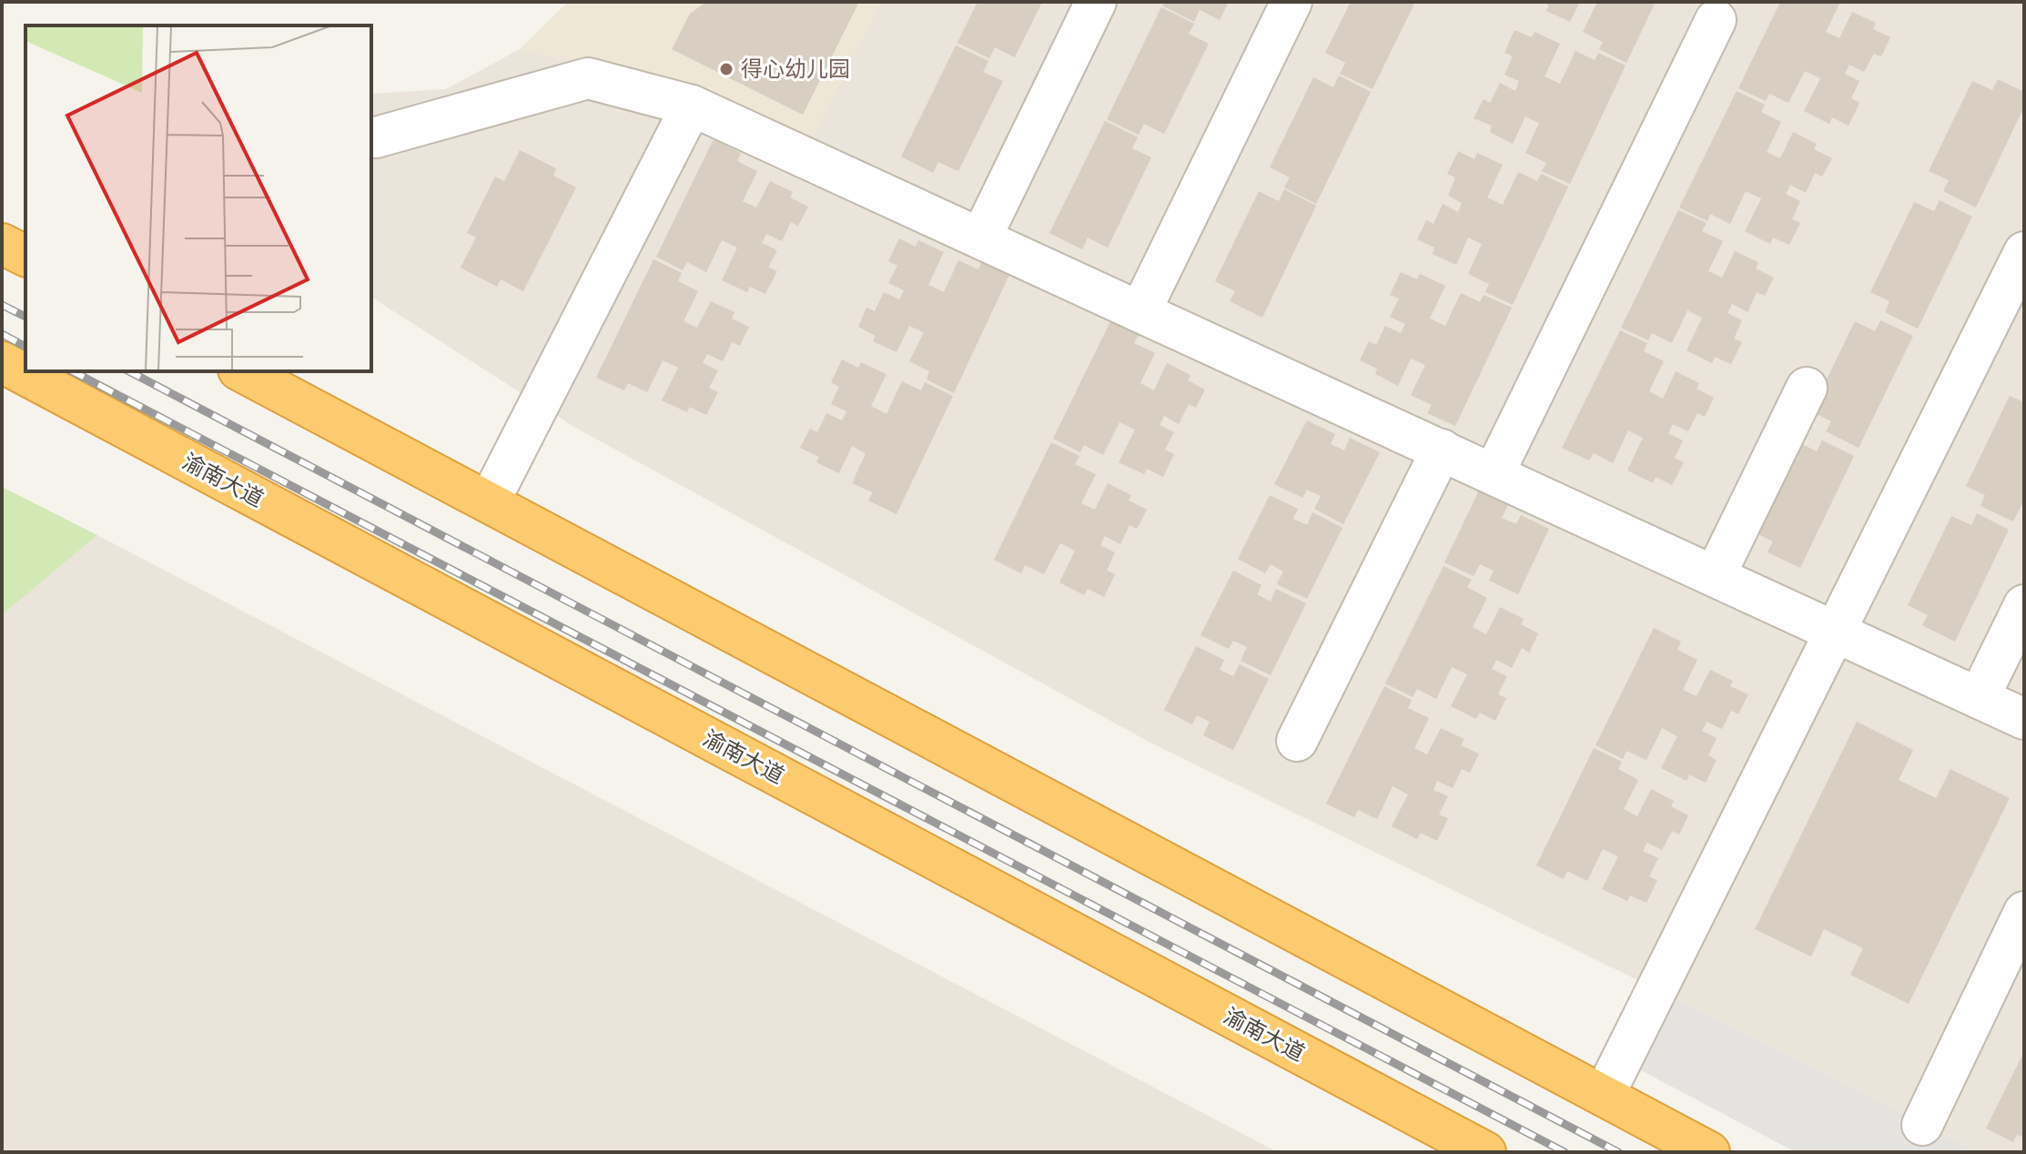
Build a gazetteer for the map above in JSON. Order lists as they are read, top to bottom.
{
  "streets": {
    "highway": ["渝南大道"]
  },
  "places": ["得心幼儿园"]
}
